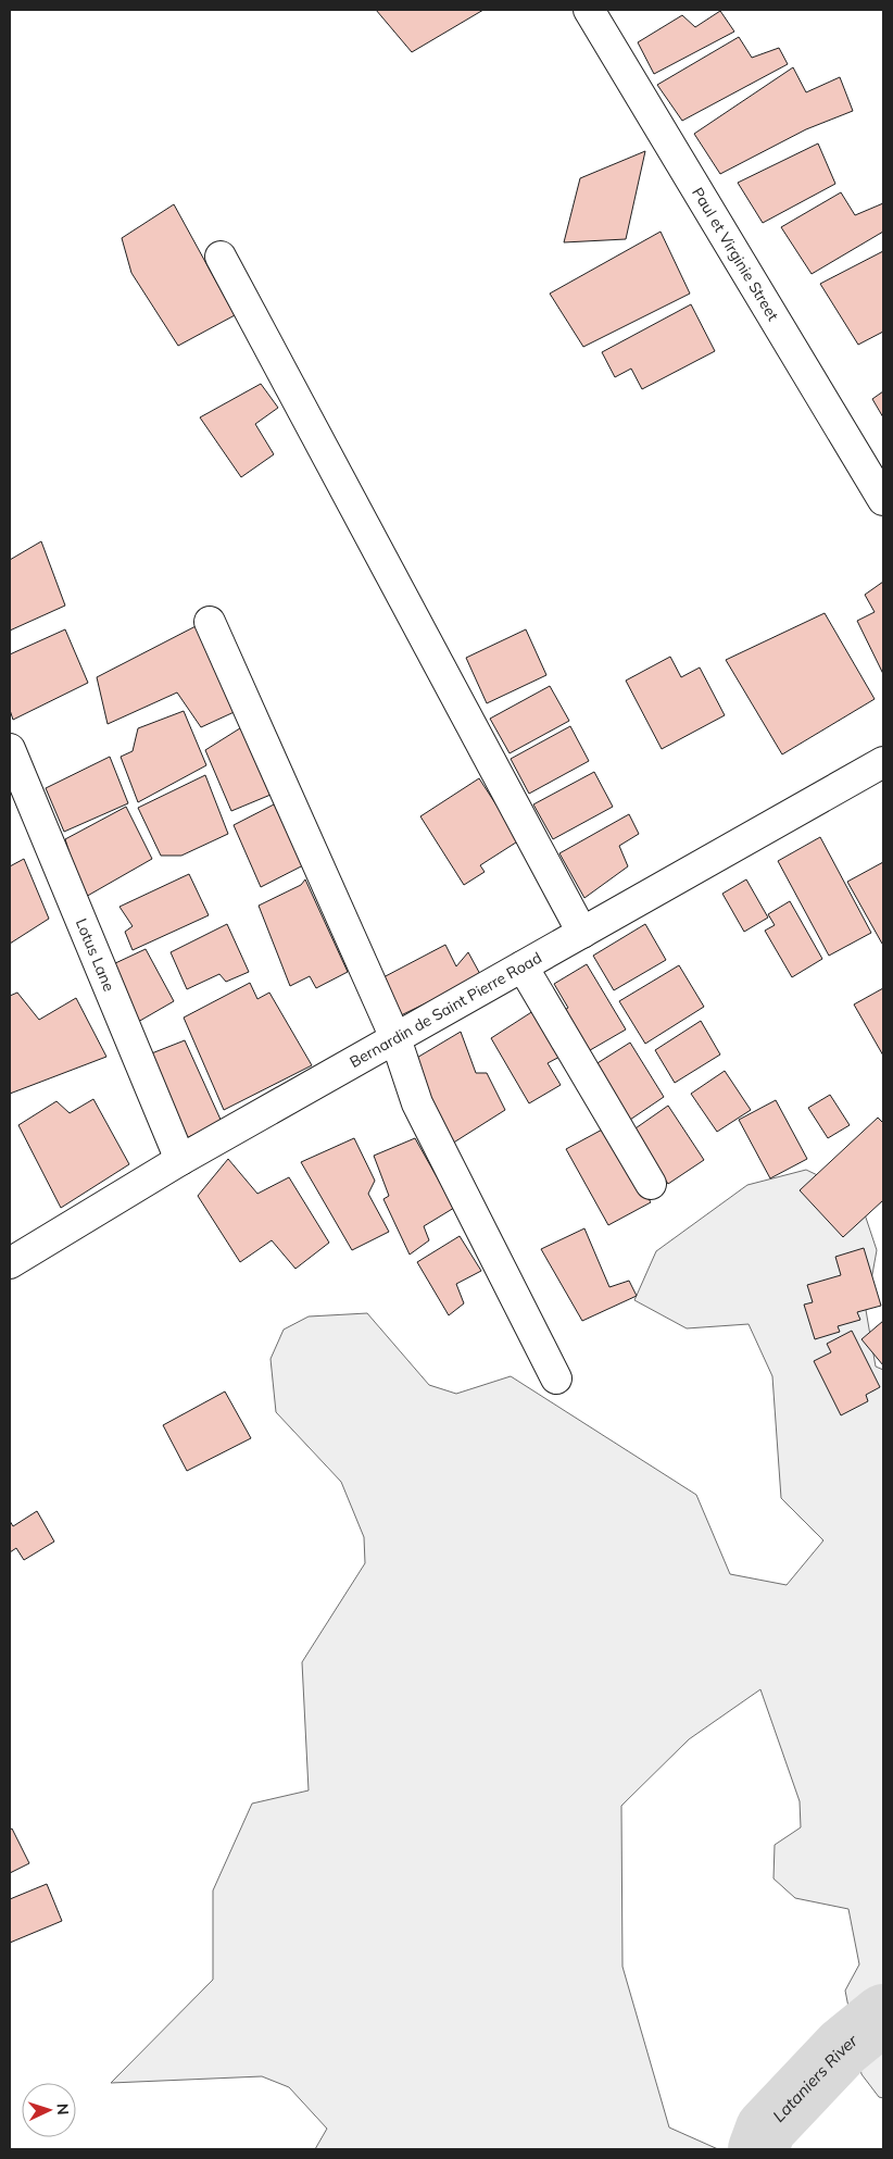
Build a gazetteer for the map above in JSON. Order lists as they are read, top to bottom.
{
  "streets": {
    "street": ["Paul et Virginie Street", "Lotus Lane", "Bernardin de Saint Pierre Road"]
  },
  "crossings": [
    ["Lotus Lane", "Bernardin de Saint Pierre Road"]
  ],
  "water": ["Lataniers River"],
  "north": "right"
}
